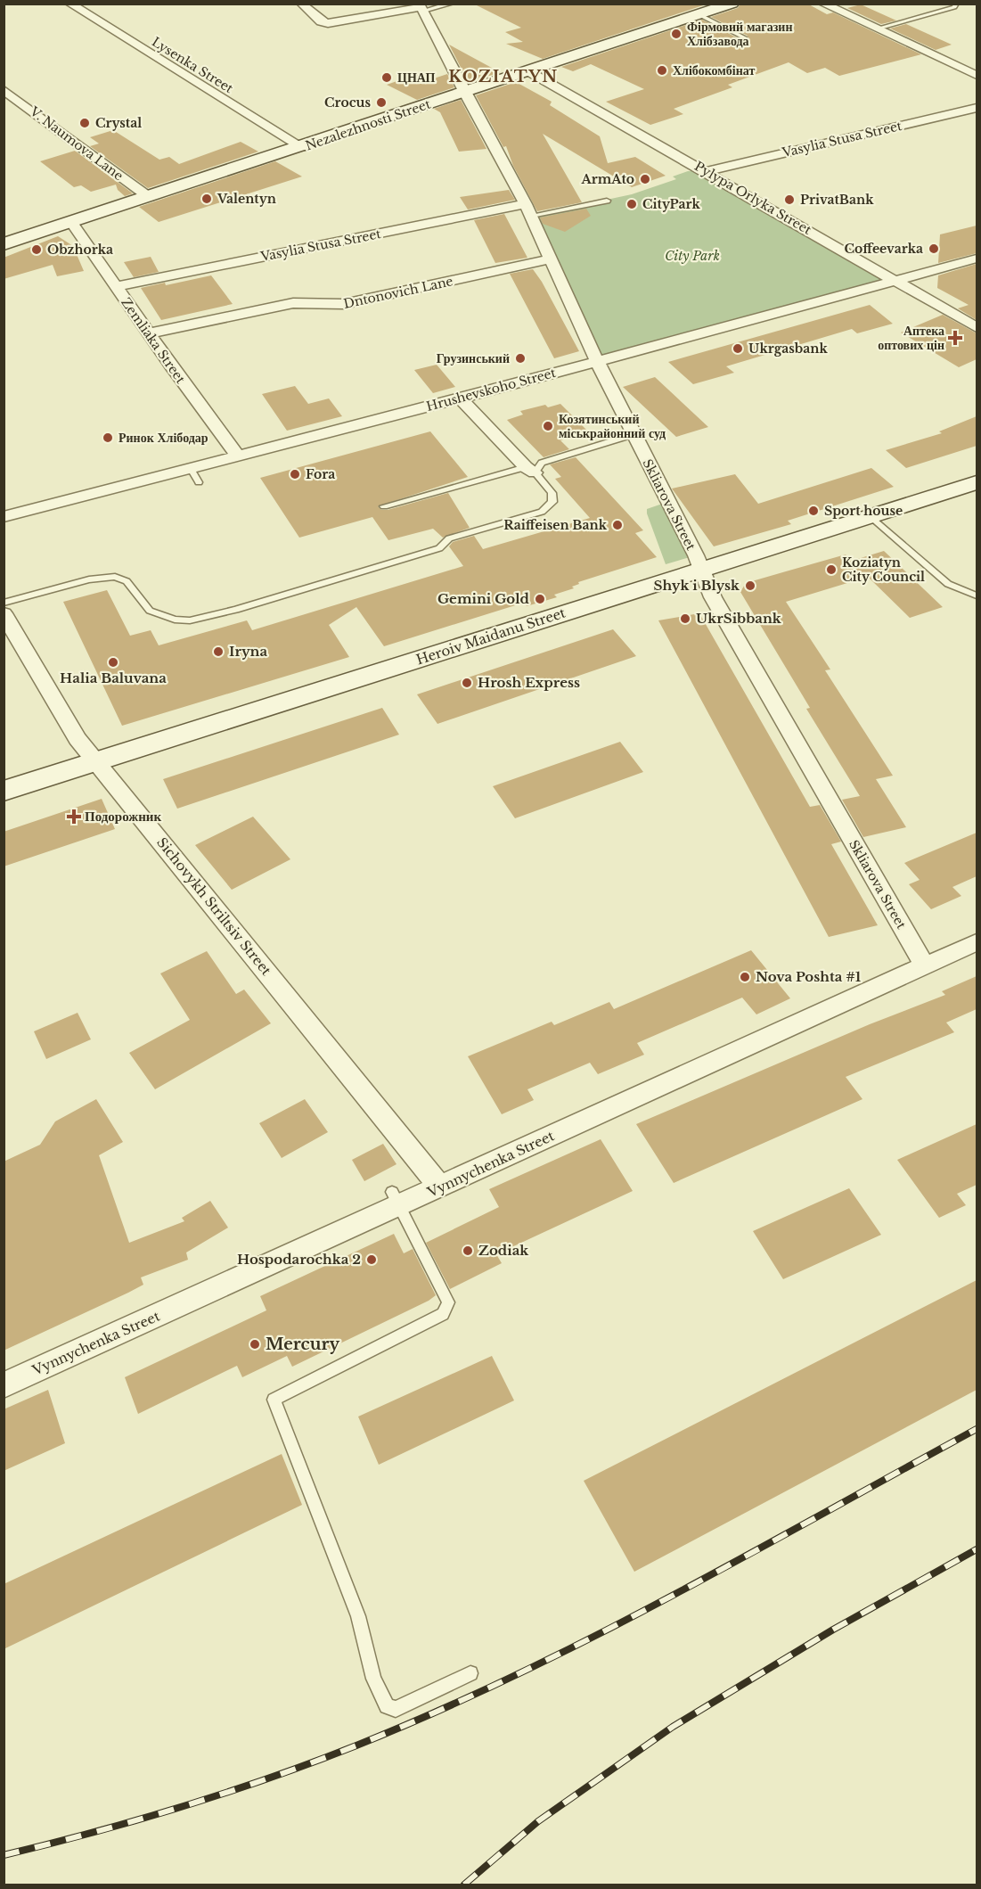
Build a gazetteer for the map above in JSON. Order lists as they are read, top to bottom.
{
  "streets": {
    "street": [
      "Lysenka Street",
      "Nezalezhnosti Street",
      "Vasylia Stusa Street",
      "V. Naumova Lane",
      "Pylypa Orlyka Street",
      "Dntonovich Lane",
      "Zemliaka Street",
      "Hrushevskoho Street",
      "Skliarova Street",
      "Heroiv Maidanu Street",
      "Sichovykh Striltsiv Street",
      "Vynnychenka Street"
    ]
  },
  "crossings": [
    ["Lysenka Street", "Nezalezhnosti Street"],
    ["Nezalezhnosti Street", "V. Naumova Lane"],
    ["Nezalezhnosti Street", "Pylypa Orlyka Street"],
    ["Nezalezhnosti Street", "Zemliaka Street"],
    ["Nezalezhnosti Street", "Skliarova Street"],
    ["Vasylia Stusa Street", "Pylypa Orlyka Street"],
    ["Vasylia Stusa Street", "Zemliaka Street"],
    ["Vasylia Stusa Street", "Skliarova Street"],
    ["Pylypa Orlyka Street", "Hrushevskoho Street"],
    ["Dntonovich Lane", "Zemliaka Street"],
    ["Dntonovich Lane", "Skliarova Street"],
    ["Zemliaka Street", "Hrushevskoho Street"],
    ["Hrushevskoho Street", "Skliarova Street"],
    ["Skliarova Street", "Heroiv Maidanu Street"],
    ["Skliarova Street", "Vynnychenka Street"],
    ["Heroiv Maidanu Street", "Sichovykh Striltsiv Street"],
    ["Sichovykh Striltsiv Street", "Vynnychenka Street"]
  ],
  "districts": ["KOZIATYN"],
  "parks": ["City Park"],
  "places": {
    "other": [
      "Фірмовий магазин Хлібзавода",
      "Хлібокомбінат",
      "ЦНАП",
      "Crocus",
      "Crystal",
      "ArmAto",
      "Valentyn",
      "PrivatBank",
      "CityPark",
      "Coffeevarka",
      "Obzhorka",
      "Ukrgasbank",
      "Грузинський",
      "Козятинський міськрайонний суд",
      "Ринок Хлібодар",
      "Fora",
      "Sport house",
      "Raiffeisen Bank",
      "Koziatyn City Council",
      "Shyk i Blysk",
      "Gemini Gold",
      "UkrSibbank",
      "Iryna",
      "Halia Baluvana",
      "Hrosh Express",
      "Nova Poshta #1",
      "Zodiak",
      "Hospodarochka 2",
      "Mercury"
    ],
    "health": ["Аптека оптових цін", "Подорожник"]
  }
}
